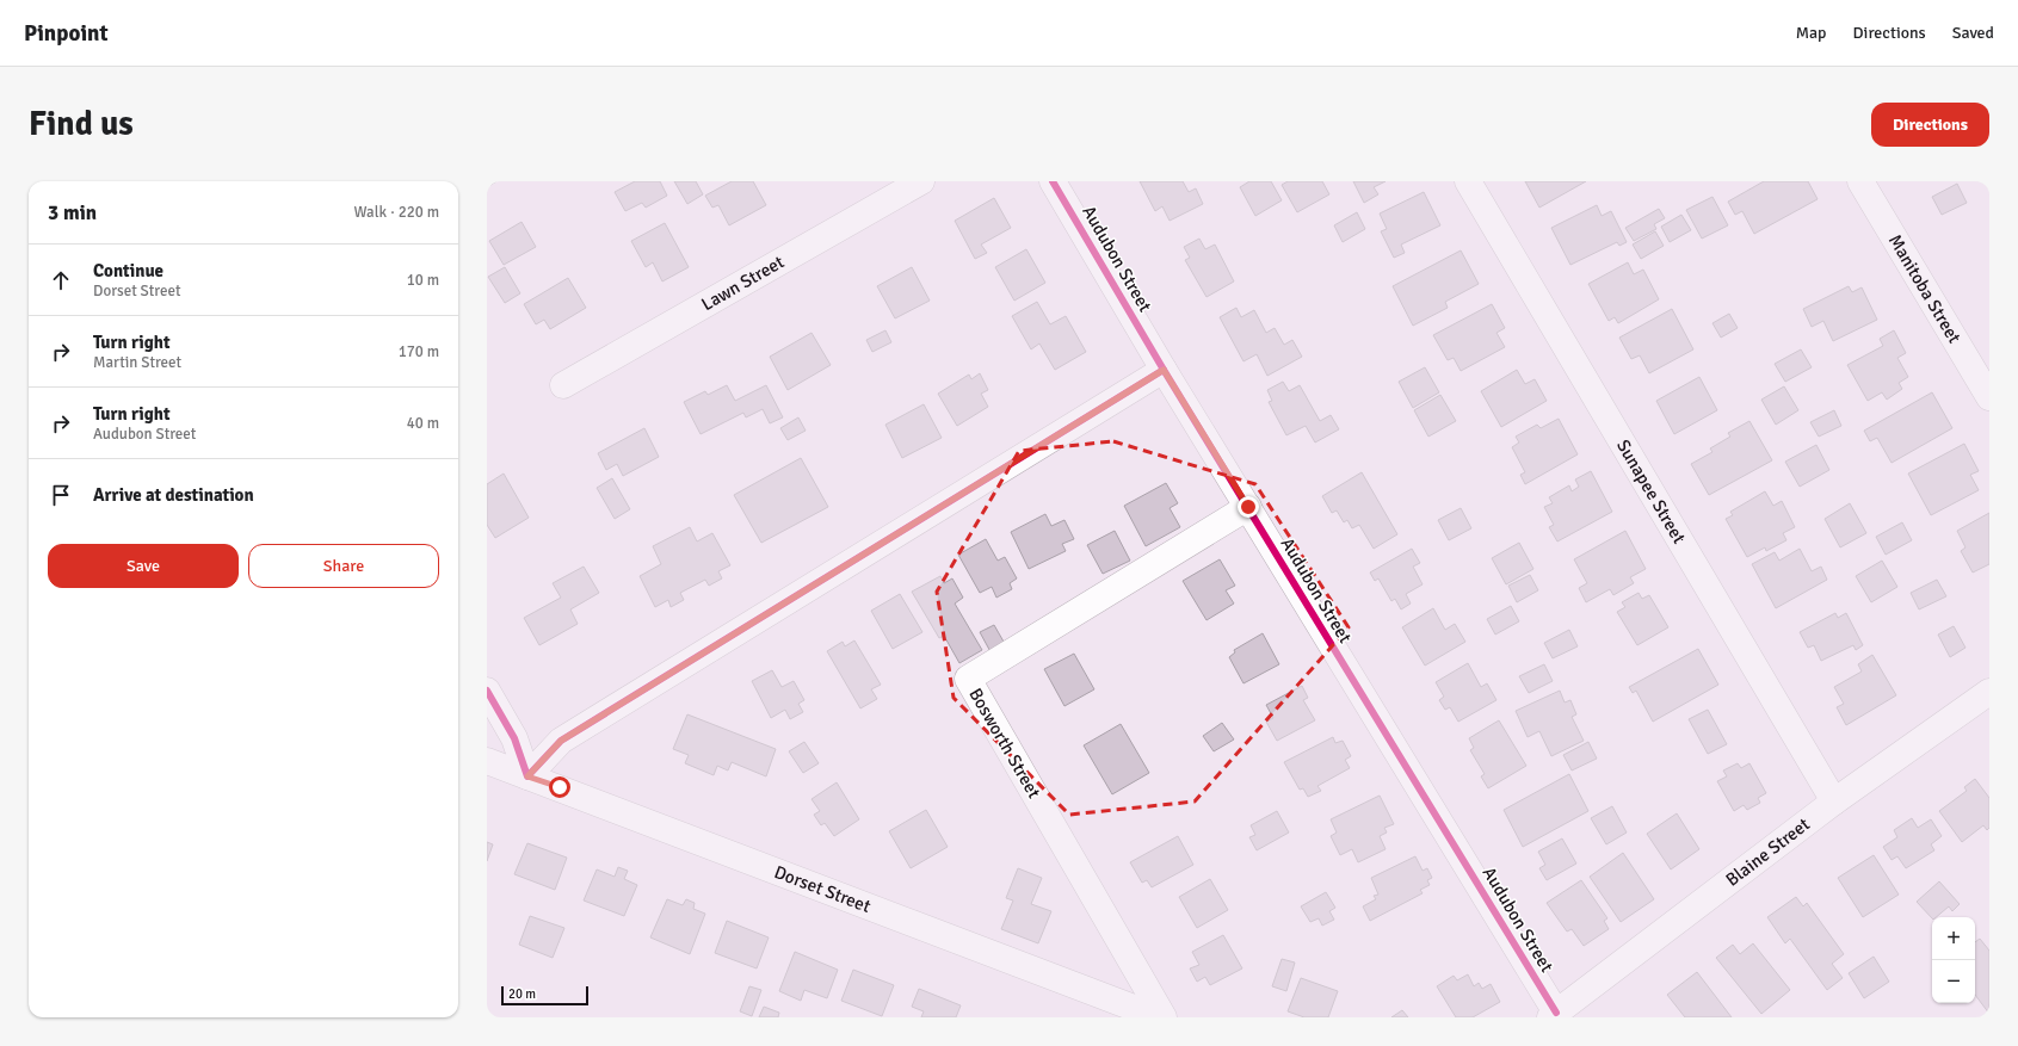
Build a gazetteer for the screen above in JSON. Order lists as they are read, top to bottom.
{
  "streets": {
    "street": [
      "Audubon Street",
      "Lawn Street",
      "Manitoba Street",
      "Sunapee Street",
      "Bosworth Street",
      "Blaine Street",
      "Dorset Street"
    ]
  },
  "crossings": [
    ["Audubon Street", "Bosworth Street"],
    ["Audubon Street", "Blaine Street"],
    ["Sunapee Street", "Blaine Street"]
  ],
  "scale_bar": "20 m",
  "page": {
    "header": "Pinpoint",
    "nav": ["Map", "Directions", "Saved"],
    "buttons": [
      "Directions",
      ["Save", "Share"]
    ],
    "title": "Find us",
    "heading": ["3 min", "Walk · 220 m"],
    "list": [
      ["Continue", "Dorset Street", "10 m"],
      ["Turn right", "Martin Street", "170 m"],
      ["Turn right", "Audubon Street", "40 m"],
      "Arrive at destination"
    ],
    "map_buttons": ["+", "−"],
    "scale": "20 m"
  }
}
